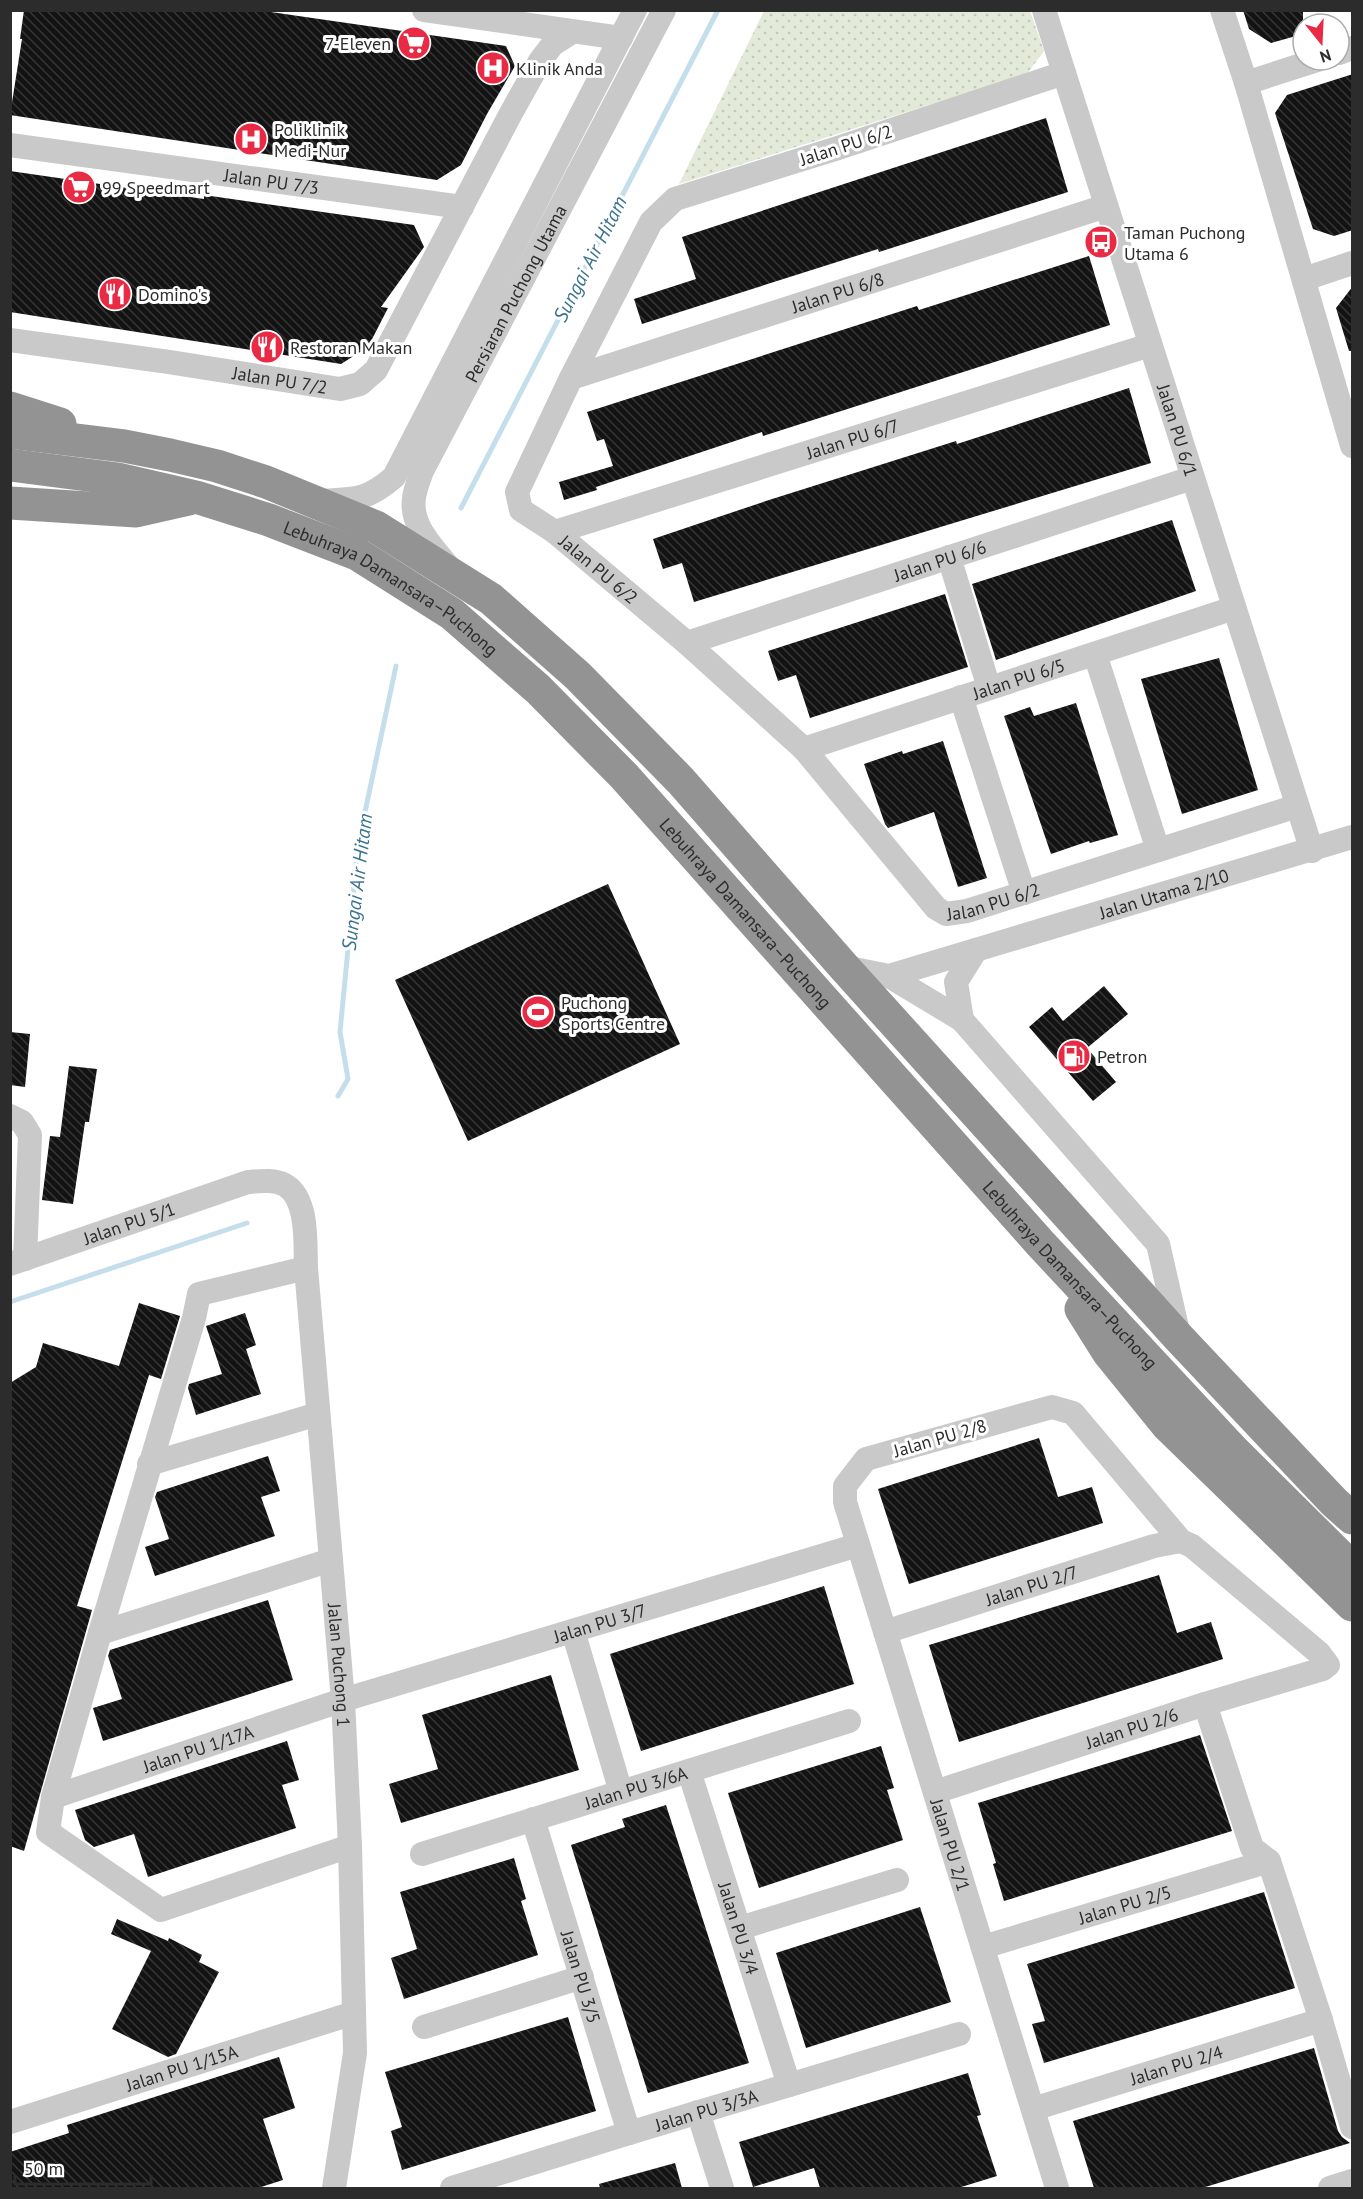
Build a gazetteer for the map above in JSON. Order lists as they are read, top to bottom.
{
  "streets": {
    "highway": ["Lebuhraya Damansara–Puchong"],
    "street": [
      "Jalan PU 6/2",
      "Jalan PU 7/3",
      "Jalan PU 6/8",
      "Persiaran Puchong Utama",
      "Jalan PU 7/2",
      "Jalan PU 6/1",
      "Jalan PU 6/7",
      "Jalan PU 6/6",
      "Jalan PU 6/5",
      "Jalan Utama 2/10",
      "Jalan PU 5/1",
      "Jalan PU 2/8",
      "Jalan PU 2/7",
      "Jalan PU 3/7",
      "Jalan Puchong 1",
      "Jalan PU 2/6",
      "Jalan PU 1/17A",
      "Jalan PU 3/6A",
      "Jalan PU 2/1",
      "Jalan PU 2/5",
      "Jalan PU 3/4",
      "Jalan PU 3/5",
      "Jalan PU 2/4",
      "Jalan PU 1/15A",
      "Jalan PU 3/3A"
    ]
  },
  "crossings": [
    ["Jalan PU 6/2", "Jalan PU 6/8"],
    ["Jalan PU 6/2", "Jalan PU 6/1"],
    ["Jalan PU 6/2", "Jalan PU 6/7"],
    ["Jalan PU 6/2", "Jalan PU 6/6"],
    ["Jalan PU 6/2", "Jalan PU 6/5"],
    ["Jalan PU 7/3", "Jalan PU 7/2"],
    ["Jalan PU 6/8", "Jalan PU 6/1"],
    ["Persiaran Puchong Utama", "Lebuhraya Damansara–Puchong"],
    ["Jalan PU 6/1", "Jalan PU 6/7"],
    ["Jalan PU 6/1", "Jalan PU 6/6"],
    ["Jalan PU 6/1", "Jalan PU 6/5"],
    ["Jalan PU 6/1", "Jalan Utama 2/10"],
    ["Lebuhraya Damansara–Puchong", "Jalan Utama 2/10"],
    ["Jalan PU 5/1", "Jalan Puchong 1"],
    ["Jalan PU 2/8", "Jalan PU 2/7"],
    ["Jalan PU 2/8", "Jalan PU 2/6"],
    ["Jalan PU 2/8", "Jalan PU 2/1"],
    ["Jalan PU 2/7", "Jalan PU 2/6"],
    ["Jalan PU 2/7", "Jalan PU 2/1"],
    ["Jalan PU 3/7", "Jalan Puchong 1"],
    ["Jalan PU 3/7", "Jalan PU 1/17A"],
    ["Jalan PU 3/7", "Jalan PU 2/1"],
    ["Jalan Puchong 1", "Jalan PU 1/17A"],
    ["Jalan Puchong 1", "Jalan PU 1/15A"],
    ["Jalan PU 2/6", "Jalan PU 2/1"],
    ["Jalan PU 3/6A", "Jalan PU 3/4"],
    ["Jalan PU 3/6A", "Jalan PU 3/5"],
    ["Jalan PU 2/1", "Jalan PU 2/5"],
    ["Jalan PU 2/1", "Jalan PU 2/4"],
    ["Jalan PU 3/4", "Jalan PU 3/3A"],
    ["Jalan PU 3/5", "Jalan PU 3/3A"]
  ],
  "water": ["Sungai Air Hitam"],
  "places": {
    "supermarket": ["7-Eleven", "99 Speedmart"],
    "hospital": ["Klinik Anda", "Poliklinik Medi-Nur"],
    "bus stop": ["Taman Puchong Utama 6"],
    "restaurant": ["Domino's", "Restoran Makan"],
    "sports": ["Puchong Sports Centre"],
    "fuel station": ["Petron"]
  },
  "scale_bar": "50 m",
  "north": "bottom"
}
